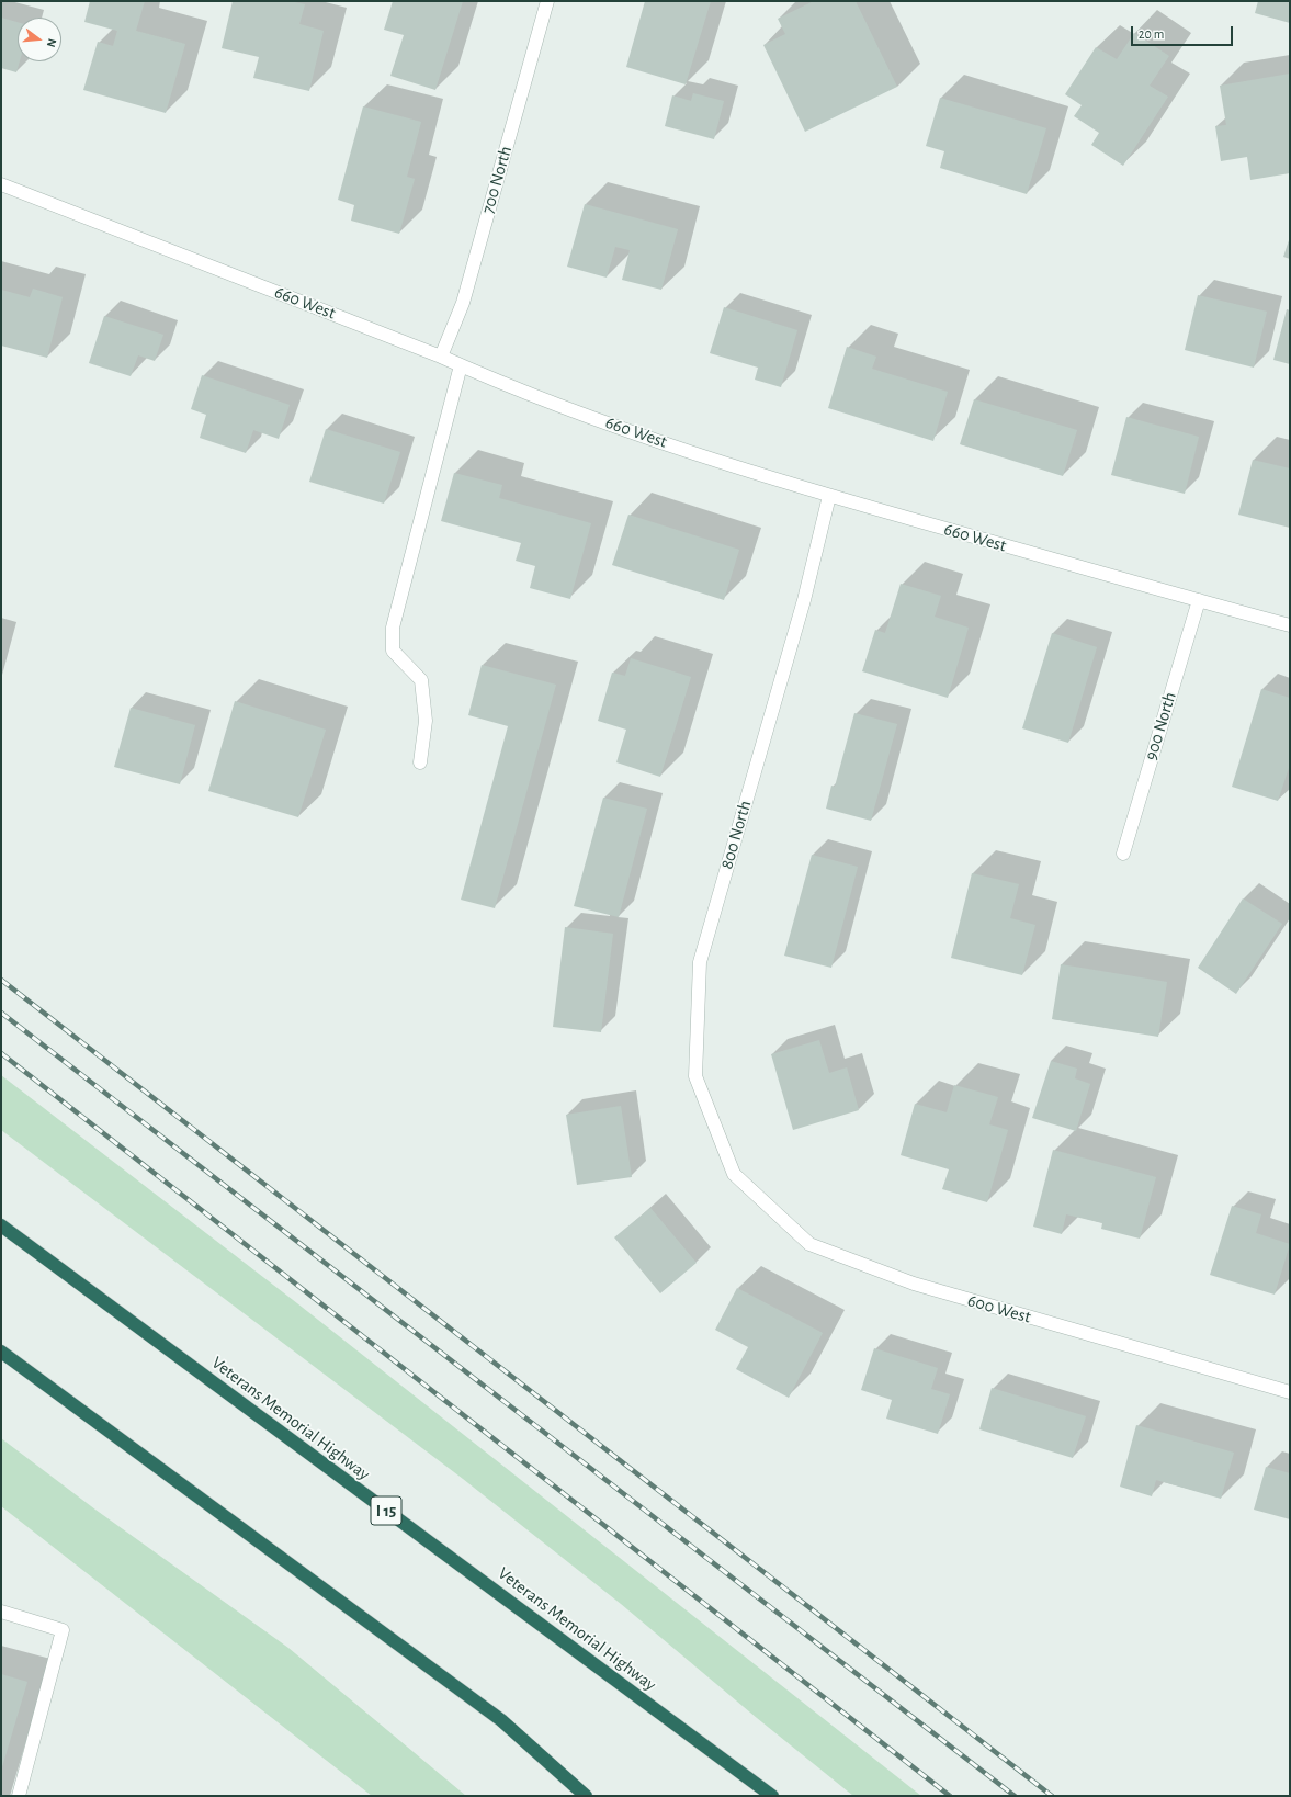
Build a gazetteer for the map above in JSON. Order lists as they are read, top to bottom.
{
  "streets": {
    "highway": ["Veterans Memorial Highway", "I 15"],
    "street": [
      "700 North",
      "660 West",
      "900 North",
      "800 North",
      "600 West"
    ]
  },
  "crossings": [
    ["700 North", "660 West"],
    ["660 West", "900 North"],
    ["660 West", "800 North"],
    ["800 North", "600 West"]
  ],
  "scale_bar": "20 m",
  "north": "right"
}
